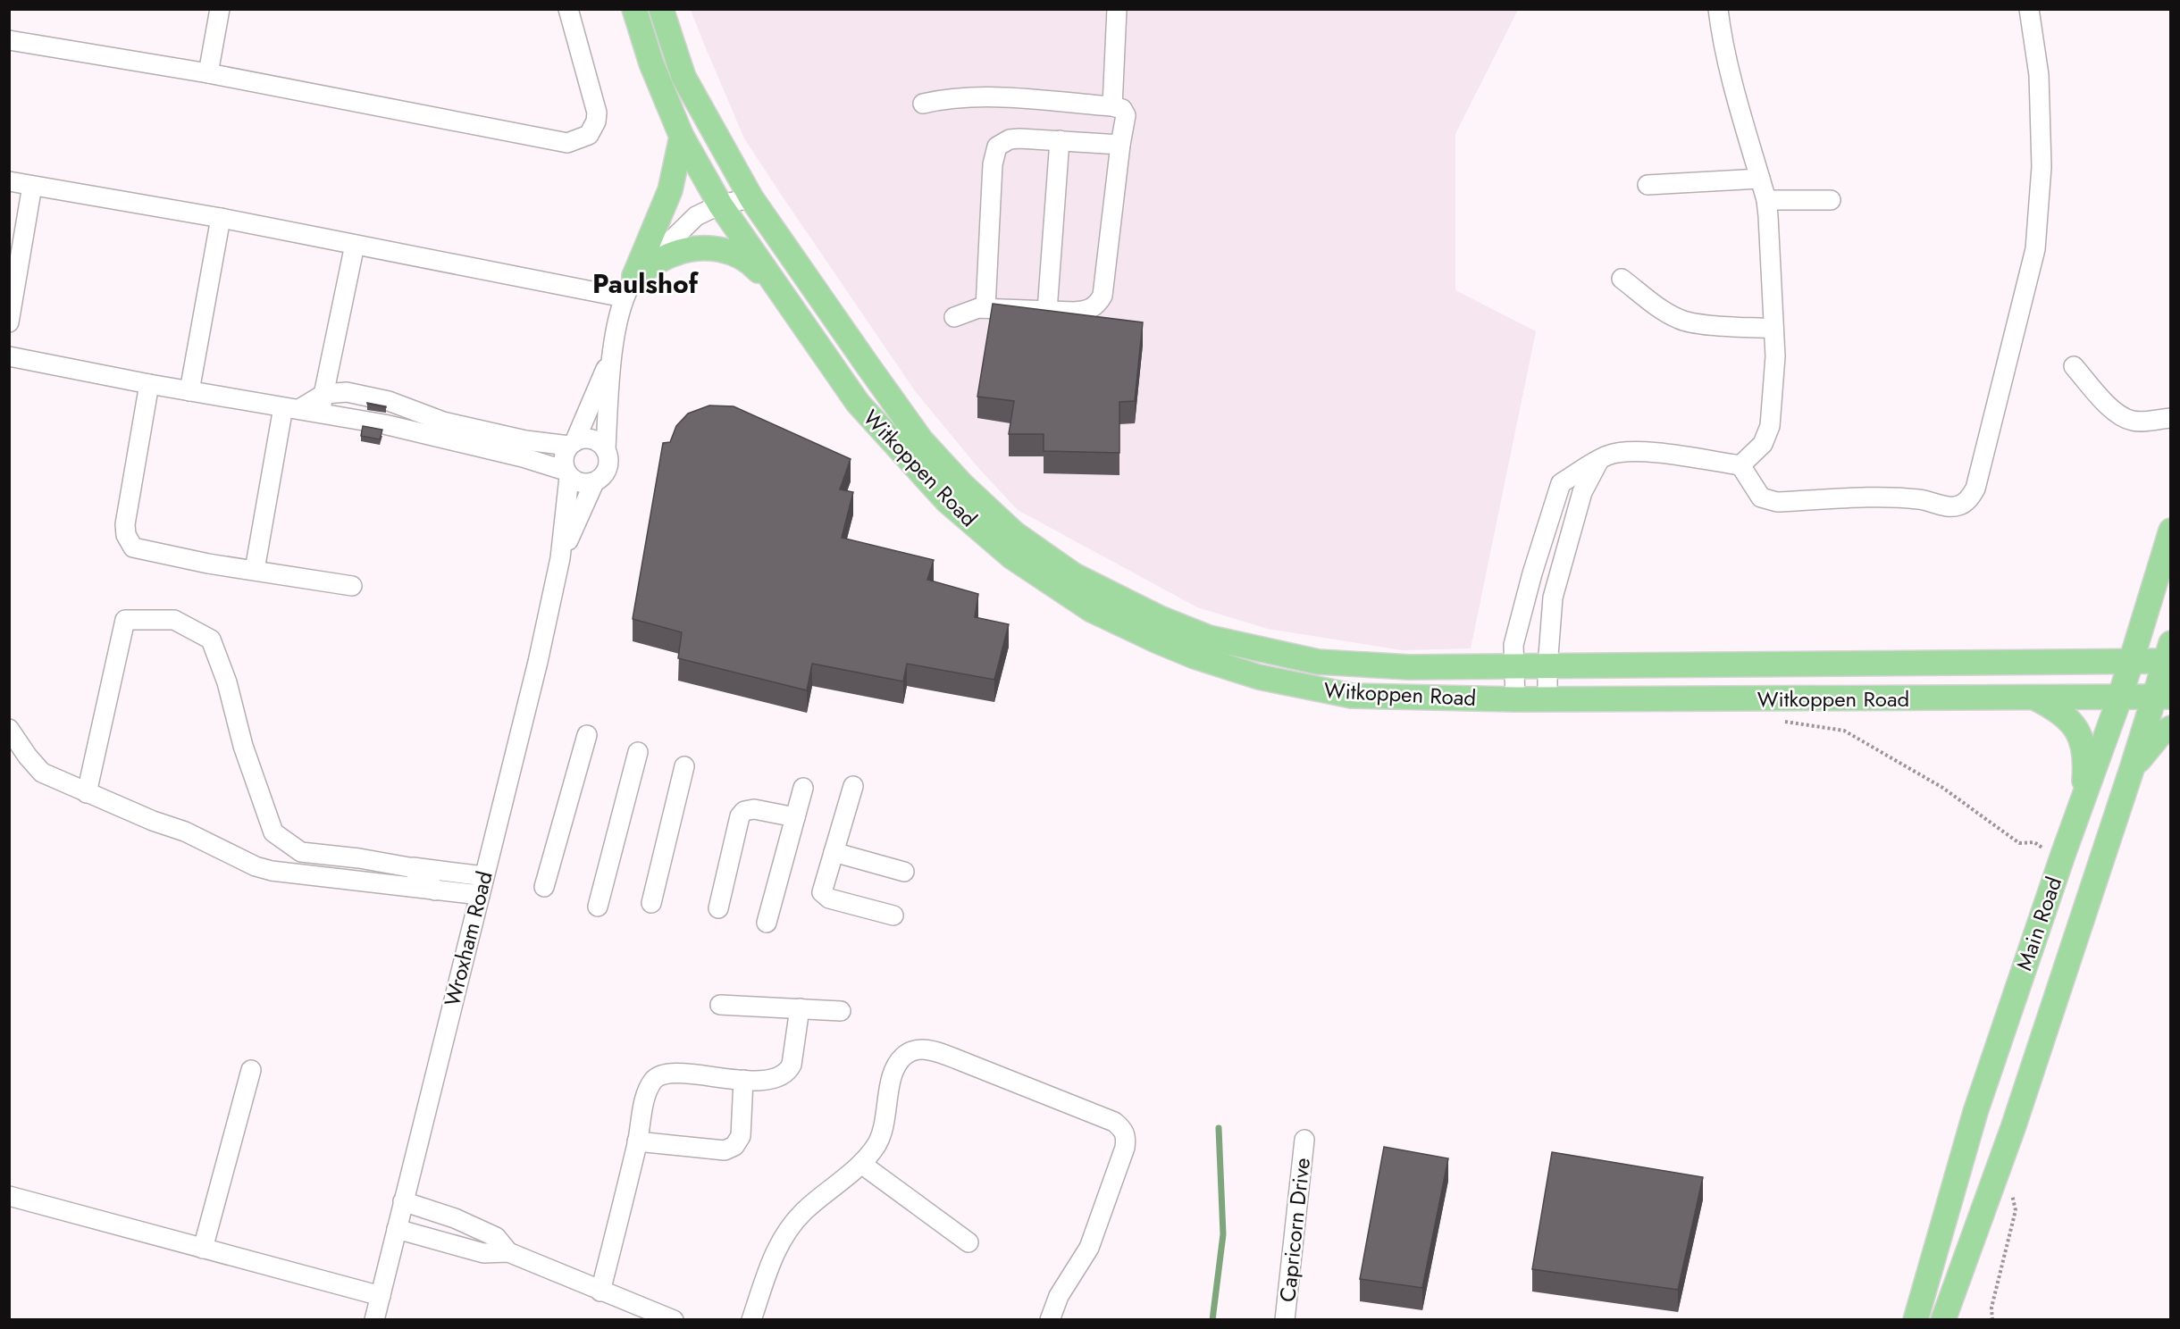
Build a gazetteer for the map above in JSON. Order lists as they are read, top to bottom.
{
  "streets": {
    "main road": ["Witkoppen Road", "Main Road"],
    "street": ["Wroxham Road", "Capricorn Drive"]
  },
  "crossings": [
    ["Witkoppen Road", "Main Road"]
  ],
  "districts": ["Paulshof"]
}
